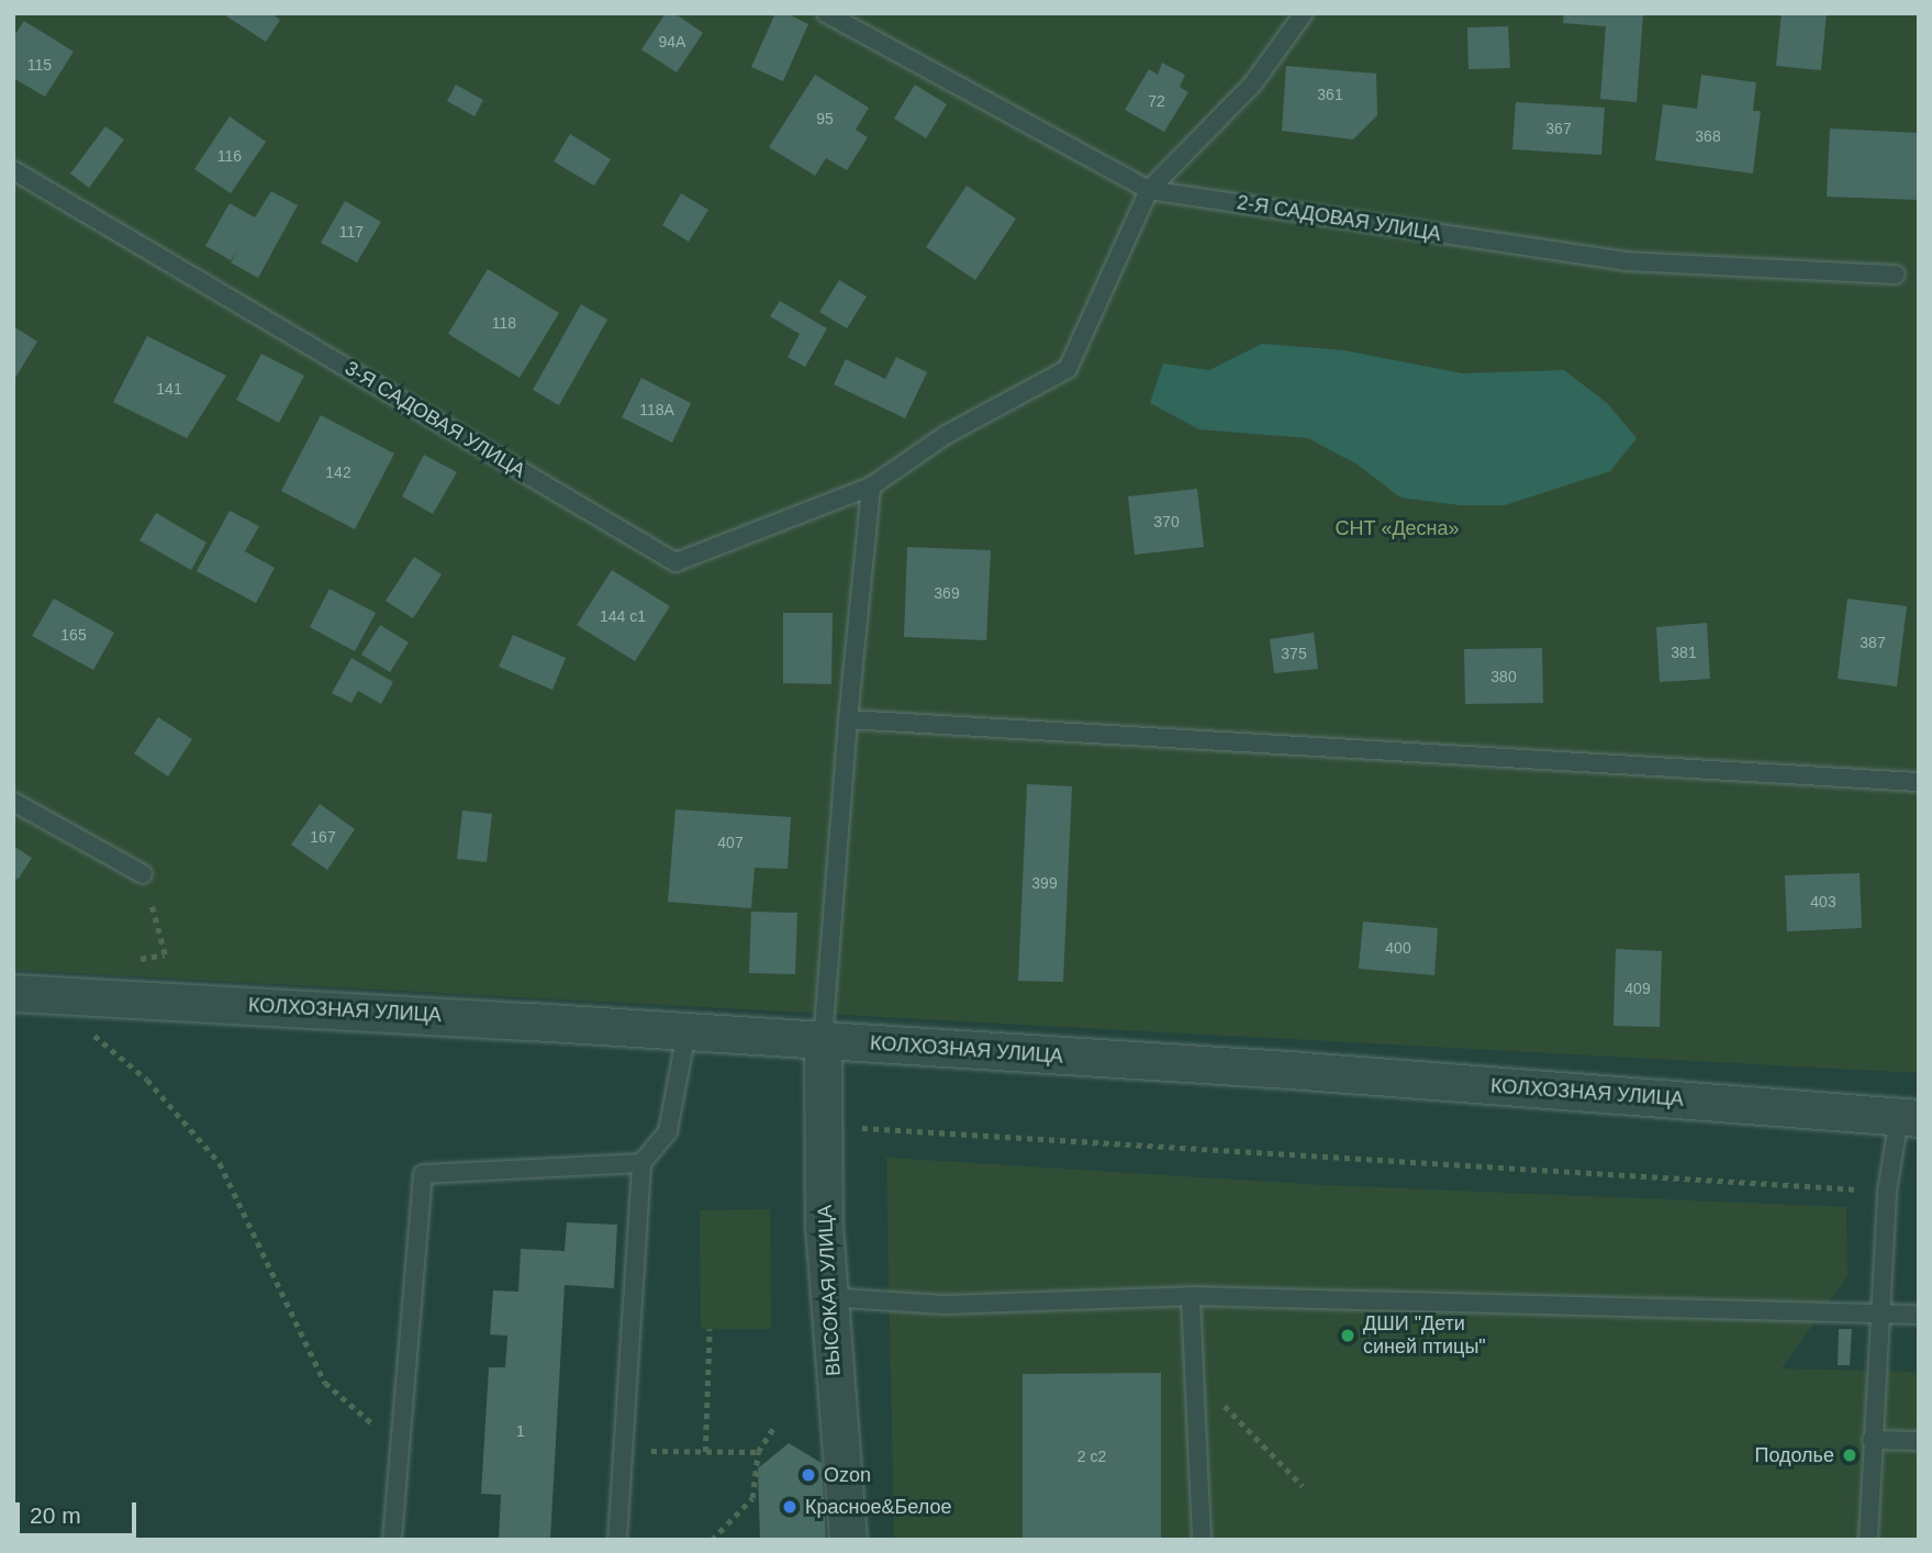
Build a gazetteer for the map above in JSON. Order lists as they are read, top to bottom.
{
  "streets": {
    "street": ["КОЛХОЗНАЯ УЛИЦА", "ВЫСОКАЯ УЛИЦА"],
    "lane": ["2-Я САДОВАЯ УЛИЦА", "3-Я САДОВАЯ УЛИЦА"]
  },
  "crossings": [
    ["КОЛХОЗНАЯ УЛИЦА", "ВЫСОКАЯ УЛИЦА"]
  ],
  "parks": ["СНТ «Десна»"],
  "places": [
    "ДШИ \"Дети синей птицы\"",
    "Подолье",
    "Ozon",
    "Красное&Белое"
  ],
  "house_numbers": [
    "94А",
    "115",
    "361",
    "72",
    "95",
    "367",
    "368",
    "116",
    "117",
    "118",
    "141",
    "118А",
    "142",
    "370",
    "369",
    "144 с1",
    "165",
    "387",
    "381",
    "375",
    "380",
    "167",
    "407",
    "399",
    "403",
    "400",
    "409",
    "1",
    "2 с2"
  ],
  "scale_bar": "20 m"
}
